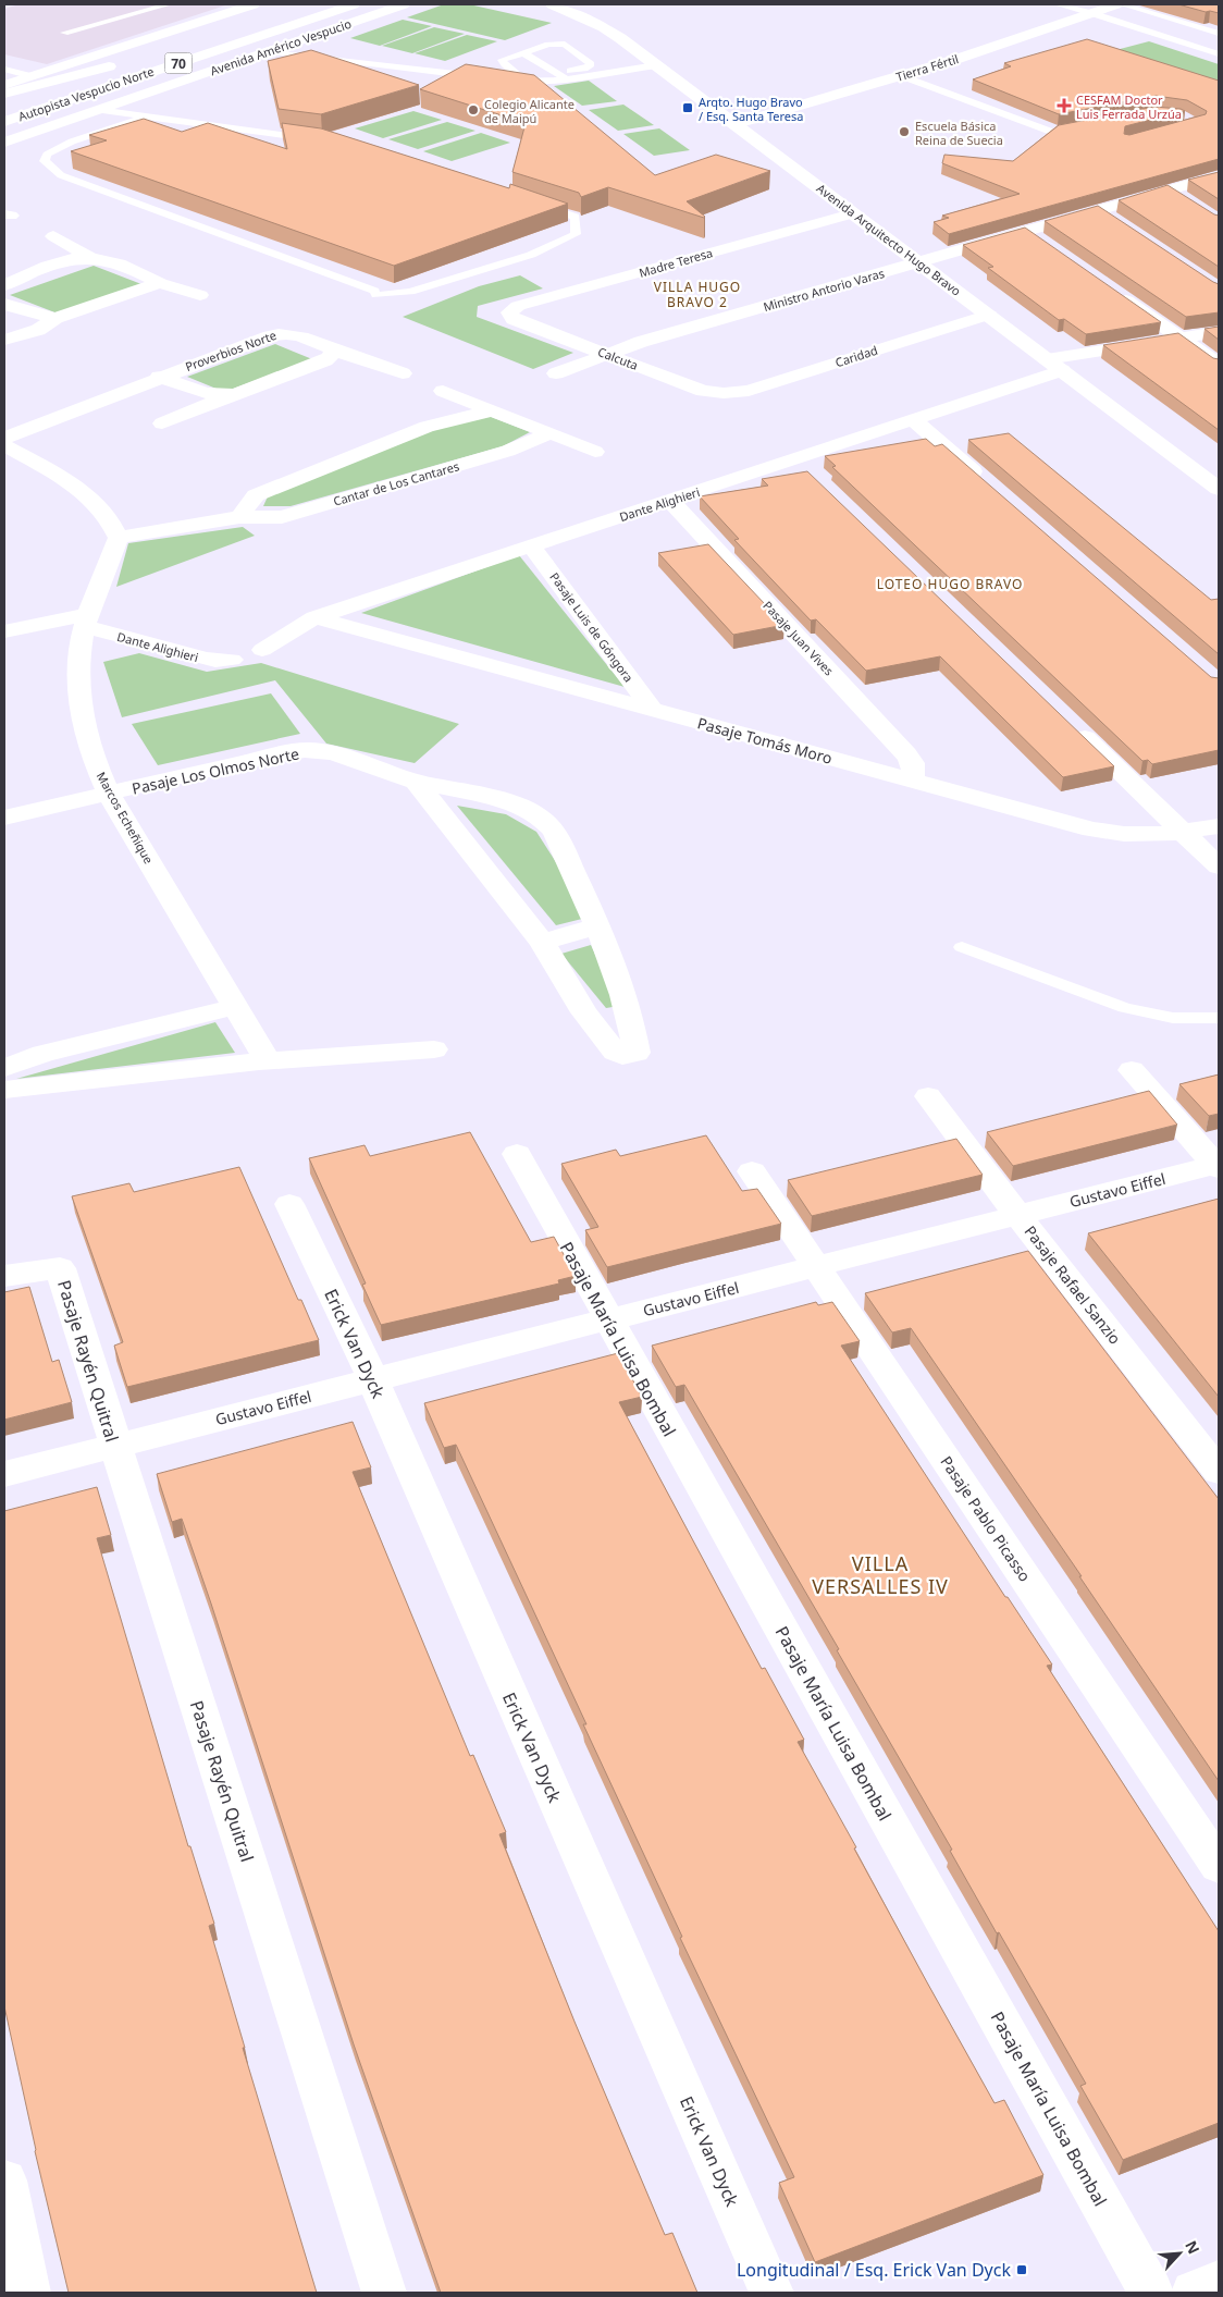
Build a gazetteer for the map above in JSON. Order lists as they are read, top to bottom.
{
  "streets": {
    "main road": [
      "Avenida Américo Vespucio",
      "70",
      "Tierra Fértil",
      "Autopista Vespucio Norte",
      "Avenida Arquitecto Hugo Bravo",
      "Madre Teresa",
      "Ministro Antorio Varas",
      "Proverbios Norte",
      "Caridad",
      "Calcuta",
      "Cantar de Los Cantares",
      "Dante Alighieri",
      "Pasaje Luis de Góngora",
      "Pasaje Juan Vives",
      "Pasaje Tomás Moro",
      "Pasaje Los Olmos Norte",
      "Marcos Echeñique",
      "Gustavo Eiffel",
      "Pasaje Rafael Sanzio",
      "Pasaje María Luisa Bombal",
      "Erick Van Dyck",
      "Pasaje Rayén Quitral",
      "Pasaje Pablo Picasso"
    ]
  },
  "crossings": [
    ["Tierra Fértil", "Avenida Arquitecto Hugo Bravo"],
    ["Avenida Arquitecto Hugo Bravo", "Madre Teresa"],
    ["Avenida Arquitecto Hugo Bravo", "Ministro Antorio Varas"],
    ["Avenida Arquitecto Hugo Bravo", "Caridad"],
    ["Avenida Arquitecto Hugo Bravo", "Dante Alighieri"],
    ["Madre Teresa", "Calcuta"],
    ["Ministro Antorio Varas", "Calcuta"],
    ["Caridad", "Calcuta"],
    ["Cantar de Los Cantares", "Marcos Echeñique"],
    ["Dante Alighieri", "Pasaje Luis de Góngora"],
    ["Dante Alighieri", "Pasaje Juan Vives"],
    ["Dante Alighieri", "Pasaje Tomás Moro"],
    ["Dante Alighieri", "Marcos Echeñique"],
    ["Pasaje Luis de Góngora", "Pasaje Tomás Moro"],
    ["Pasaje Juan Vives", "Pasaje Tomás Moro"],
    ["Pasaje Los Olmos Norte", "Marcos Echeñique"],
    ["Gustavo Eiffel", "Pasaje Rafael Sanzio"],
    ["Gustavo Eiffel", "Pasaje María Luisa Bombal"],
    ["Gustavo Eiffel", "Erick Van Dyck"],
    ["Gustavo Eiffel", "Pasaje Rayén Quitral"],
    ["Gustavo Eiffel", "Pasaje Pablo Picasso"]
  ],
  "districts": ["VILLA HUGO BRAVO 2", "LOTEO HUGO BRAVO", "VILLA VERSALLES IV"],
  "places": {
    "health": ["CESFAM Doctor Luis Ferrada Urzúa"],
    "transit": ["Arqto. Hugo Bravo / Esq. Santa Teresa", "Longitudinal / Esq. Erick Van Dyck"],
    "other": ["Colegio Alicante de Maipú", "Escuela Básica Reina de Suecia"]
  },
  "north": "top right"
}
